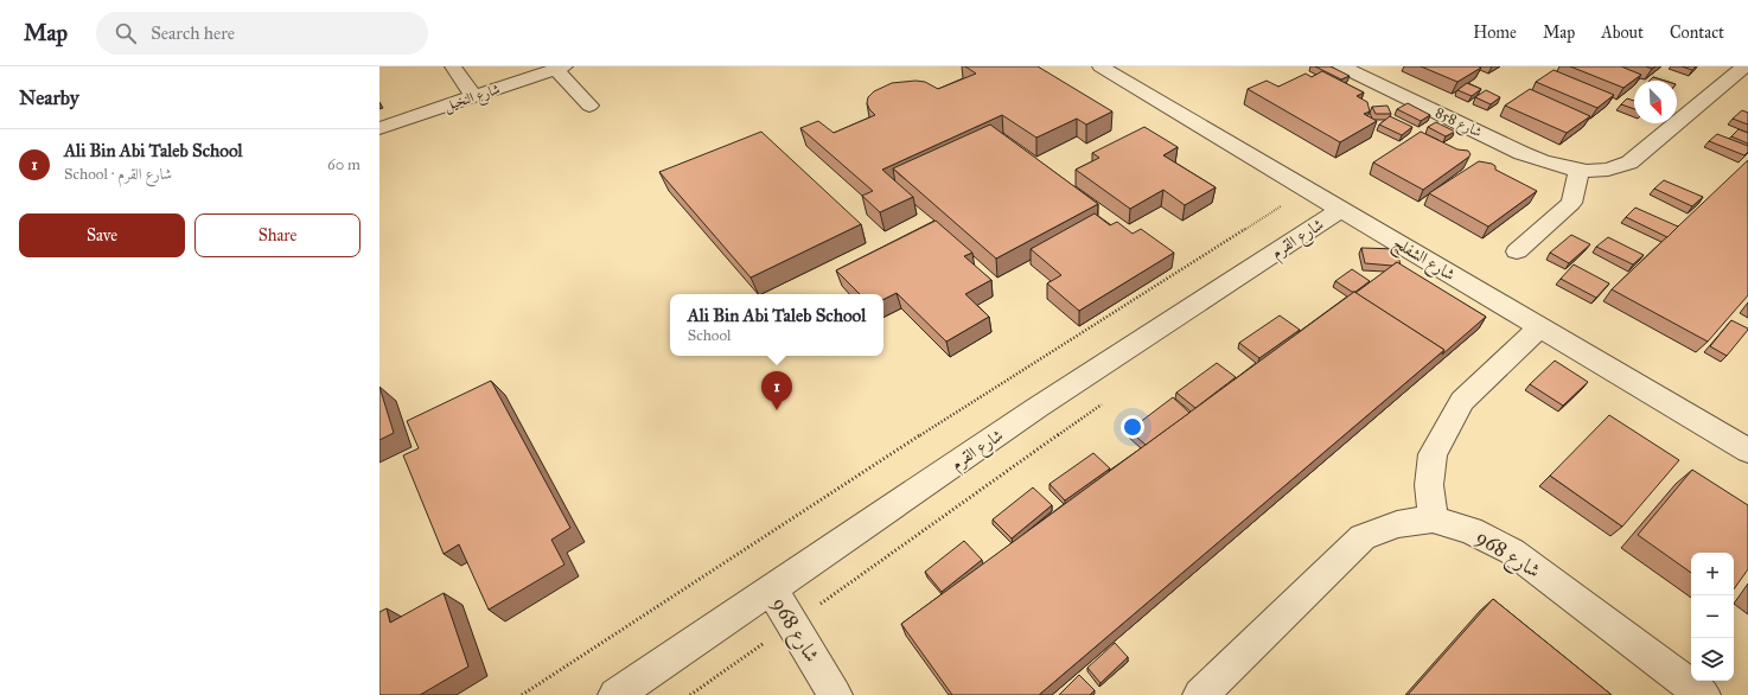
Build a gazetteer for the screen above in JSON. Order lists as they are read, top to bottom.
{
  "streets": {
    "street": [
      "شارع النخيل",
      "شارع 858",
      "شارع القرم",
      "شارع الشفلح",
      "شارع 968"
    ]
  },
  "crossings": [
    ["شارع القرم", "شارع الشفلح"],
    ["شارع القرم", "شارع 968"]
  ],
  "north": "bottom right",
  "page": {
    "header": "Map",
    "search": "Search here",
    "nav": [
      "Home",
      "Map",
      "About",
      "Contact"
    ],
    "heading": "Nearby",
    "list": [
      {
        "mark": "1",
        "name": "Ali Bin Abi Taleb School",
        "note": "School · شارع القرم",
        "value": "60 m"
      }
    ],
    "buttons": ["Save", "Share"],
    "popup": ["Ali Bin Abi Taleb School", "School"],
    "pins": "1",
    "map_buttons": ["+", "−"]
  }
}
